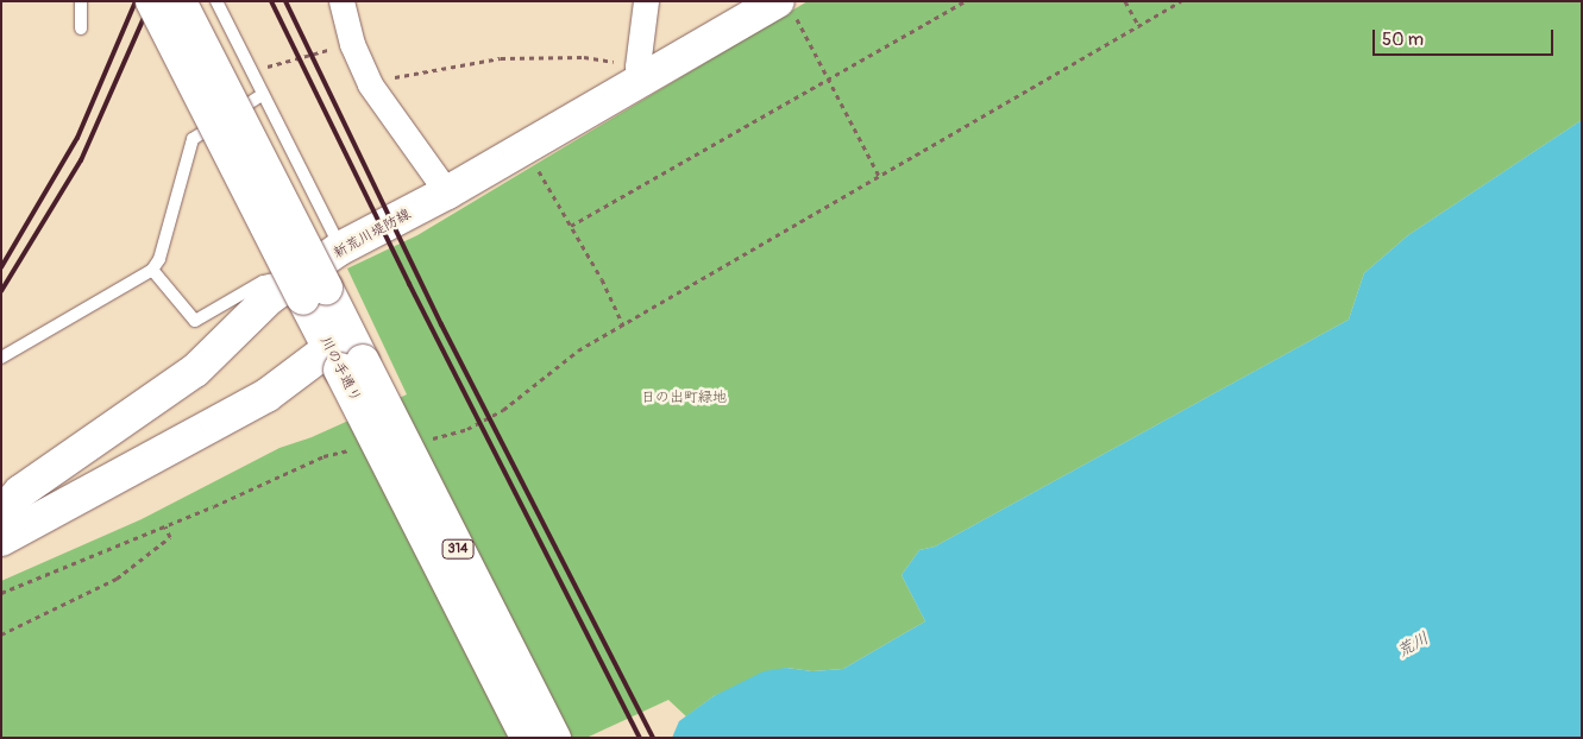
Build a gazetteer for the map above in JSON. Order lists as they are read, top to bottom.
{
  "streets": {
    "main road": ["新荒川堤防線", "川の手通り", "314"]
  },
  "crossings": [
    ["新荒川堤防線", "川の手通り"]
  ],
  "water": ["荒川"],
  "parks": ["日の出町緑地"],
  "scale_bar": "50 m"
}
